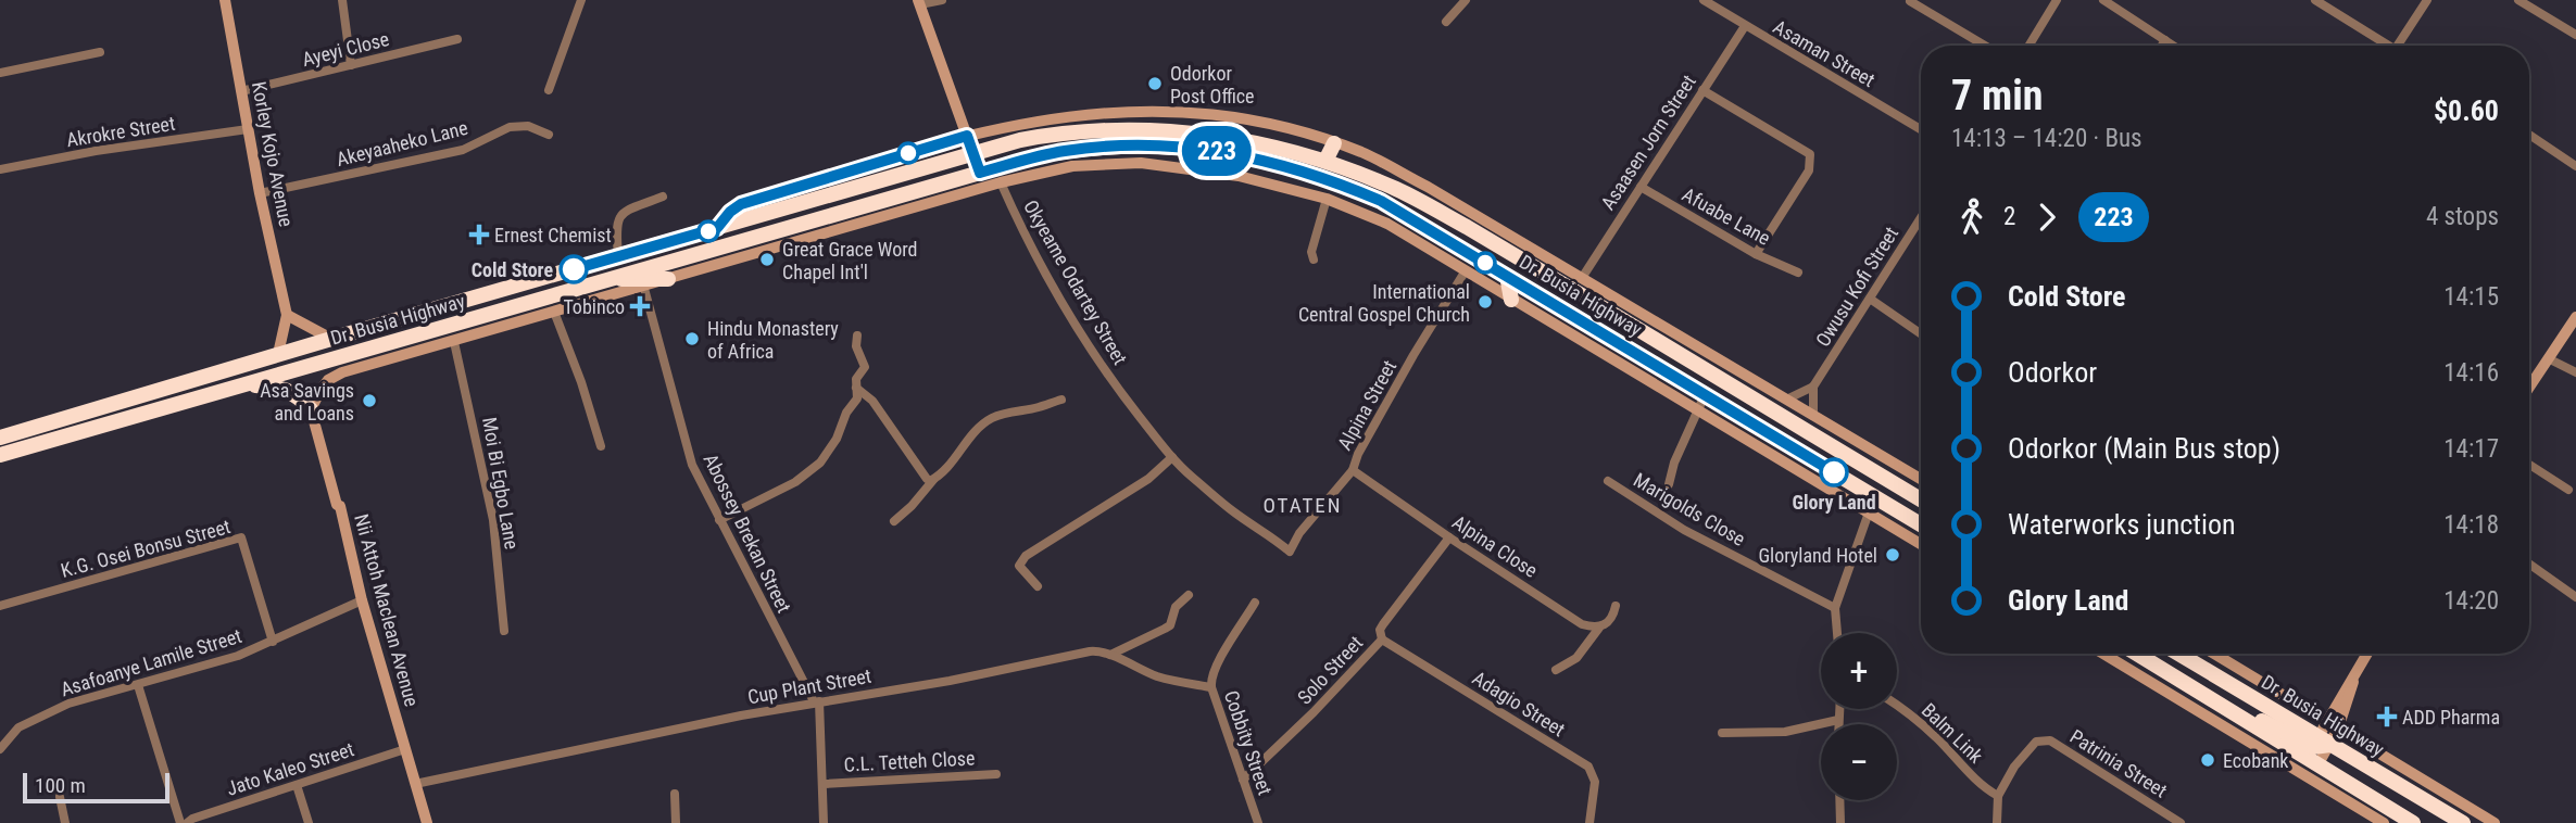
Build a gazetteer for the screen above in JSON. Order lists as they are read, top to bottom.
{
  "streets": {
    "highway": ["Dr. Busia Highway"],
    "street": [
      "Ayeyi Close",
      "Asaman Street",
      "Akrokre Street",
      "Asaasen Jorn Street",
      "Akeyaaheko Lane",
      "Korley Kojo Avenue",
      "Afuabe Lane",
      "Okyeame Odartey Street",
      "Owusu Kofi Street",
      "Alpina Street",
      "Moi Bi Egbo Lane",
      "Marigolds Close",
      "Abossey Brekan Street",
      "Alpina Close",
      "K.G. Osei Bonsu Street",
      "Nii Attoh Maclean Avenue",
      "Asafoanye Lamile Street",
      "Solo Street",
      "Cup Plant Street",
      "Adagio Street",
      "Balm Link",
      "Cobbity Street",
      "C.L. Tetteh Close",
      "Patrinia Street",
      "Jato Kaleo Street"
    ]
  },
  "crossings": [
    ["Ayeyi Close", "Korley Kojo Avenue"],
    ["Asaman Street", "Asaasen Jorn Street"],
    ["Akrokre Street", "Korley Kojo Avenue"],
    ["Asaasen Jorn Street", "Afuabe Lane"],
    ["Asaasen Jorn Street", "Dr. Busia Highway"],
    ["Akeyaaheko Lane", "Korley Kojo Avenue"],
    ["Korley Kojo Avenue", "Dr. Busia Highway"],
    ["Okyeame Odartey Street", "Dr. Busia Highway"],
    ["Okyeame Odartey Street", "Alpina Street"],
    ["Dr. Busia Highway", "Alpina Street"],
    ["Dr. Busia Highway", "Abossey Brekan Street"],
    ["Alpina Street", "Alpina Close"],
    ["Abossey Brekan Street", "Cup Plant Street"],
    ["Alpina Close", "Solo Street"],
    ["K.G. Osei Bonsu Street", "Asafoanye Lamile Street"],
    ["Nii Attoh Maclean Avenue", "Asafoanye Lamile Street"],
    ["Nii Attoh Maclean Avenue", "Cup Plant Street"],
    ["Nii Attoh Maclean Avenue", "Jato Kaleo Street"],
    ["Solo Street", "Adagio Street"],
    ["Solo Street", "Cobbity Street"],
    ["Cup Plant Street", "Cobbity Street"],
    ["Balm Link", "Patrinia Street"]
  ],
  "districts": ["OTATEN"],
  "places": {
    "other": [
      "Odorkor Post Office",
      "Great Grace Word Chapel Int'l",
      "Cold Store",
      "International Central Gospel Church",
      "Hindu Monastery of Africa",
      "Asa Savings and Loans",
      "Glory Land",
      "Gloryland Hotel",
      "Ecobank"
    ],
    "health": ["Ernest Chemist", "Tobinco", "ADD Pharma"]
  },
  "lines": ["bus line 223"],
  "scale_bar": "100 m",
  "page": {
    "on_map": "223",
    "heading": ["7 min", "14:13 – 14:20 · Bus", "$0.60"],
    "legs": ["2", "223", "4 stops"],
    "list": [
      {
        "name": "Cold Store",
        "value": "14:15"
      },
      {
        "name": "Odorkor",
        "value": "14:16"
      },
      {
        "name": "Odorkor (Main Bus stop)",
        "value": "14:17"
      },
      {
        "name": "Waterworks junction",
        "value": "14:18"
      },
      {
        "name": "Glory Land",
        "value": "14:20"
      }
    ],
    "map_buttons": ["+", "−"],
    "scale": "100 m"
  }
}
